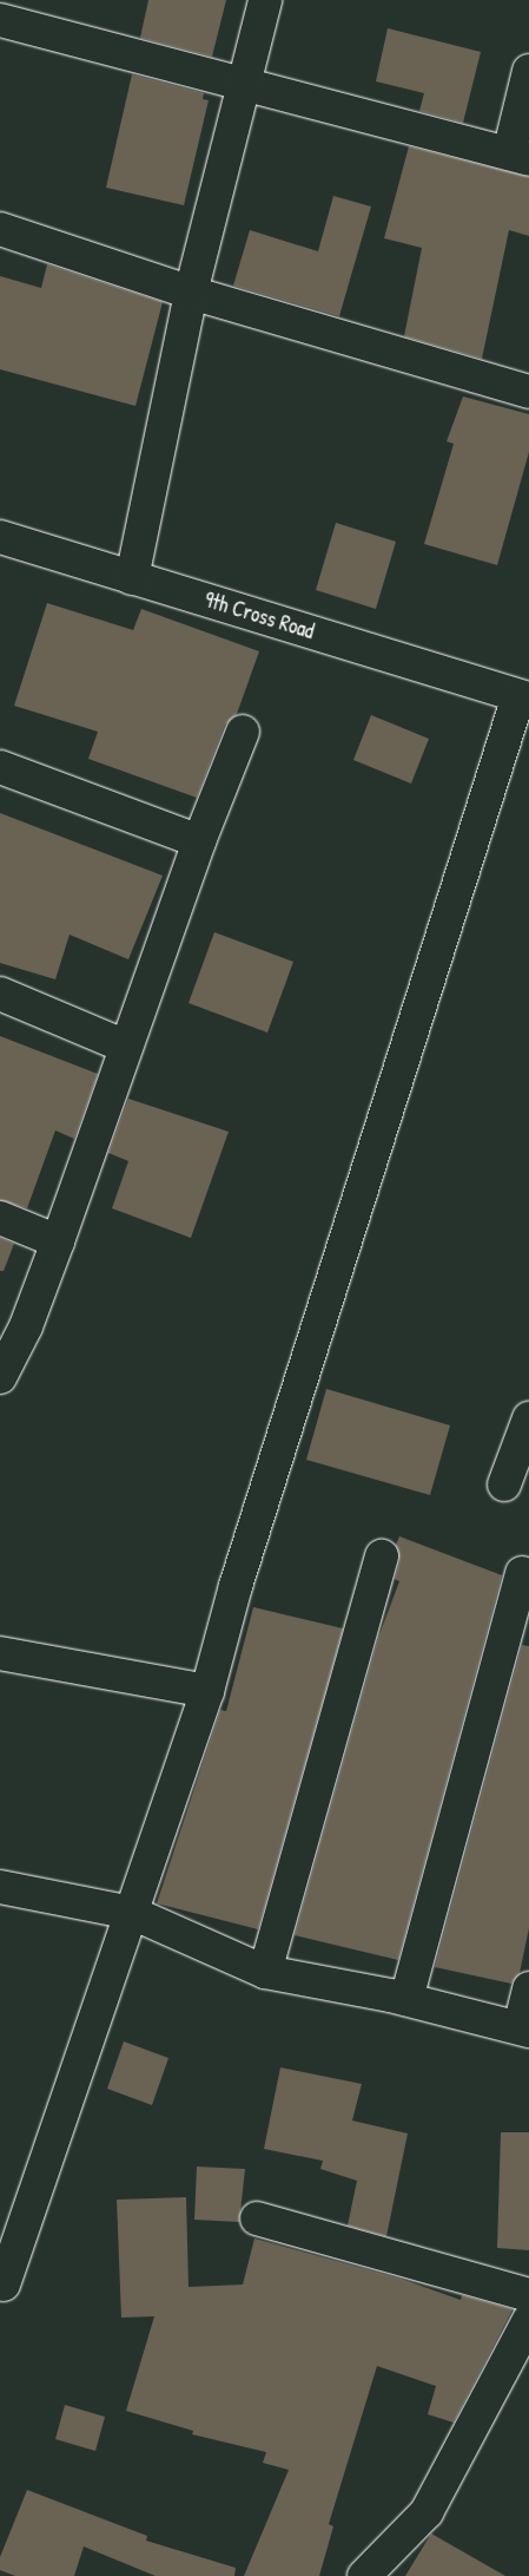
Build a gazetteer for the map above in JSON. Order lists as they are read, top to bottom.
{
  "streets": {
    "street": ["9th Cross Road"]
  }
}
